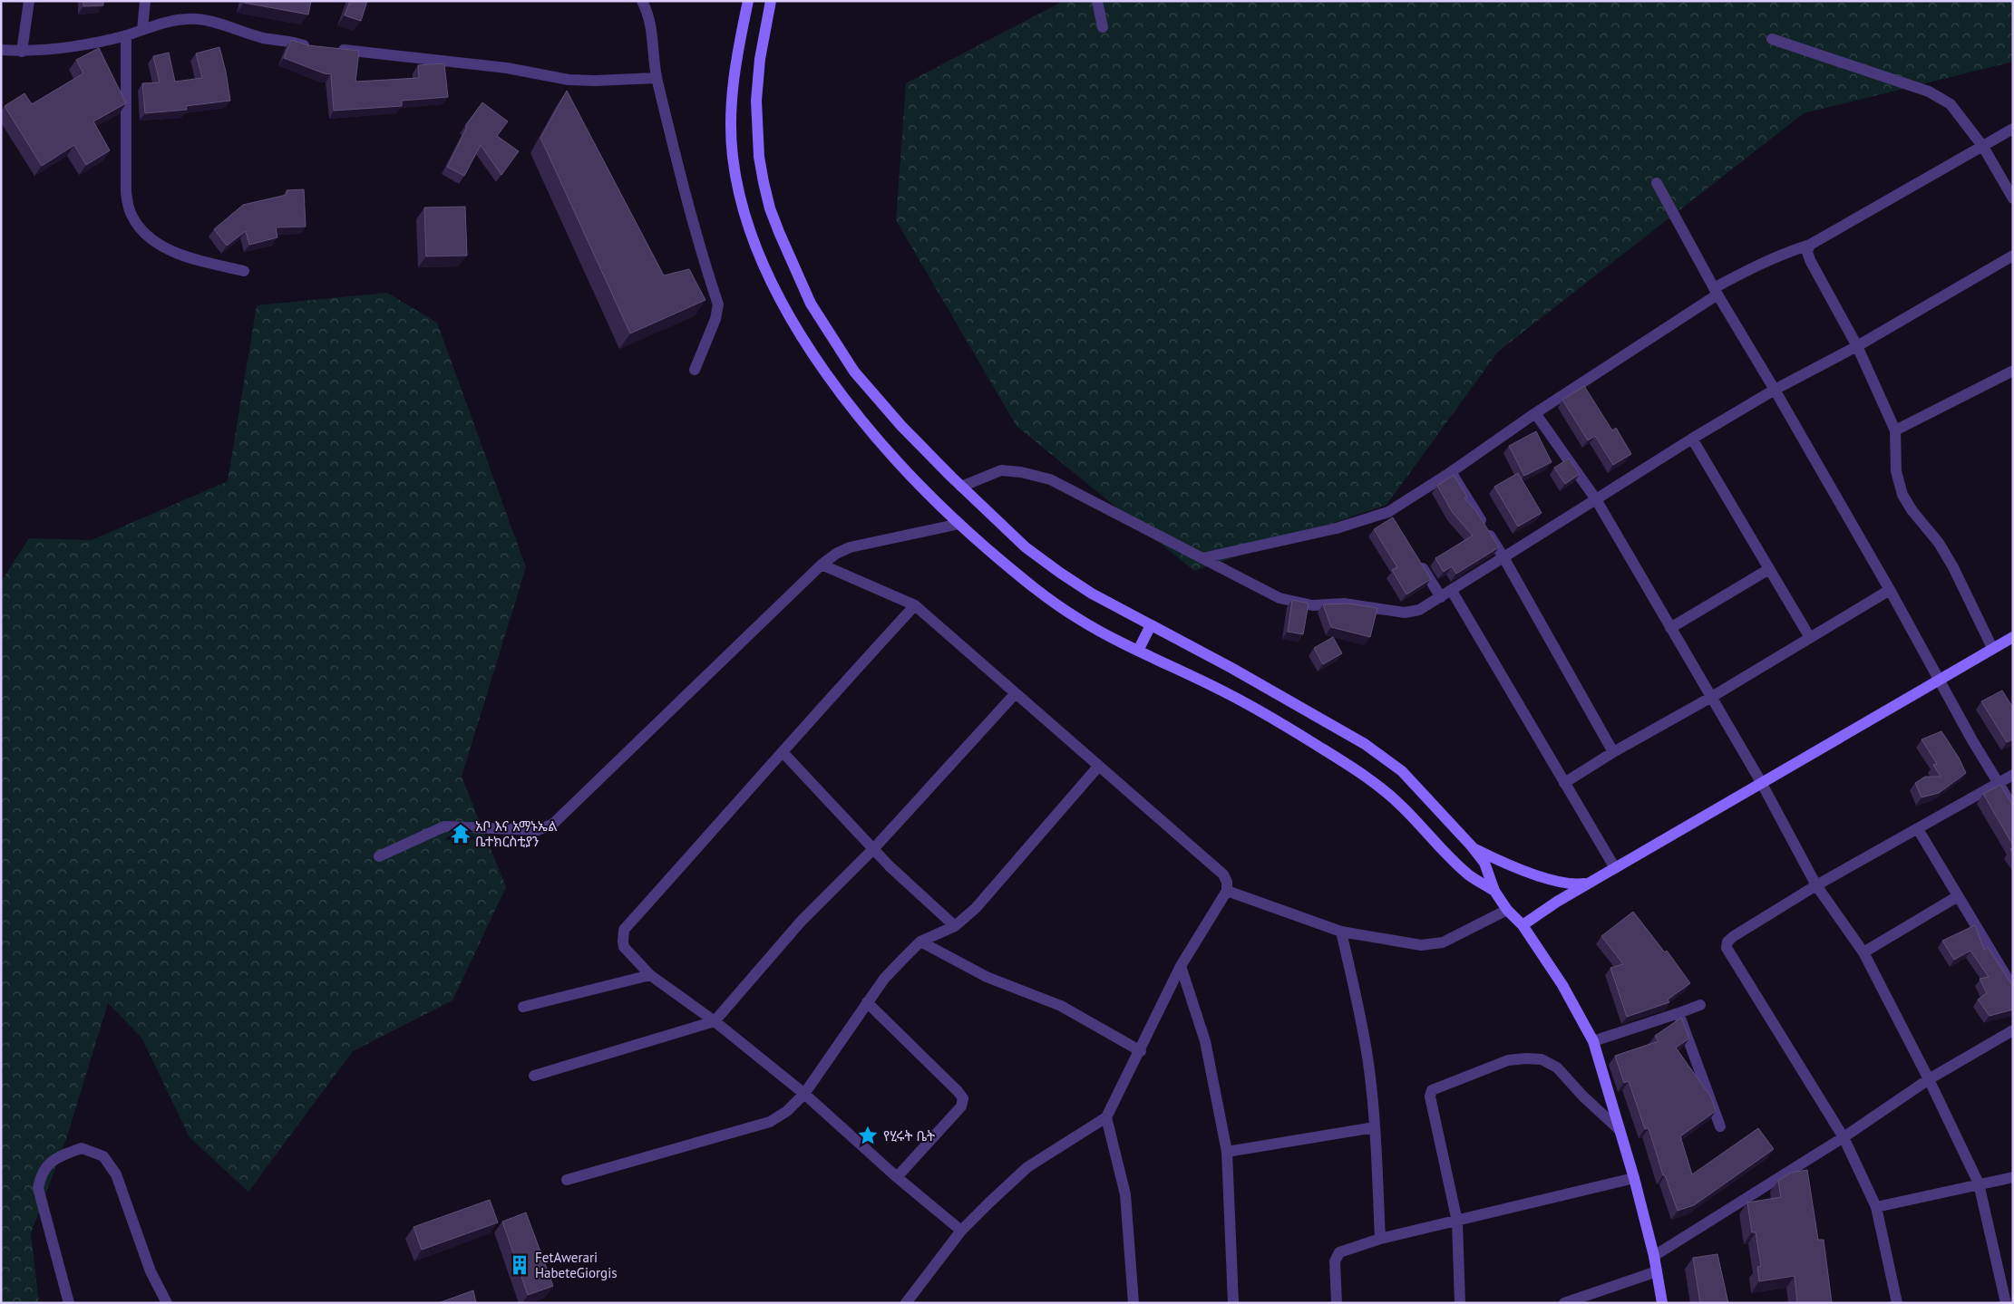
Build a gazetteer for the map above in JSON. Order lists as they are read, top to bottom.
{
  "places": {
    "temple": ["አቦ እና አማኑኤል ቤተክርስቲያን"],
    "place": ["የሂሩት ቤት"],
    "building": ["FetAwerari HabeteGiorgis"]
  }
}
